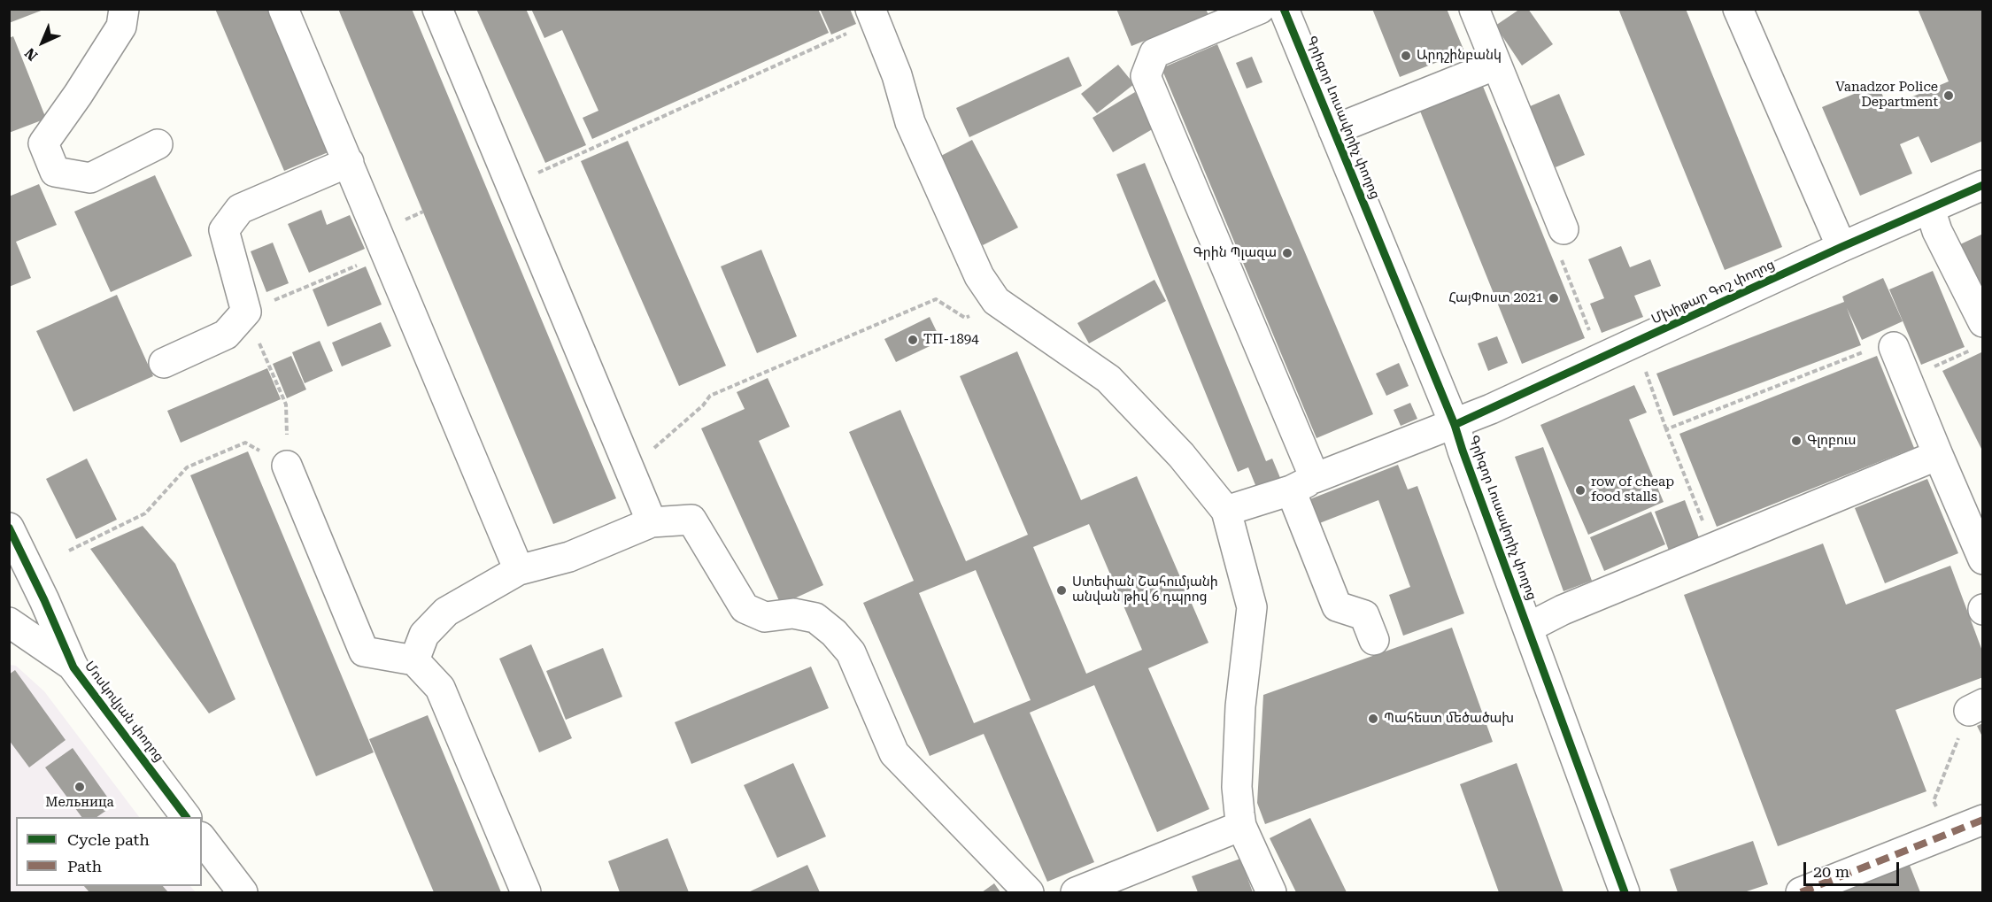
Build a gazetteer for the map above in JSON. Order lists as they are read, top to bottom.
{
  "streets": {
    "street": ["Գրիգոր Լուսավորիչ փողոց", "Մխիթար Գոշ փողոց", "Մոսկովյան փողոց"]
  },
  "crossings": [
    ["Գրիգոր Լուսավորիչ փողոց", "Մխիթար Գոշ փողոց"]
  ],
  "places": [
    "Արդշինբանկ",
    "Vanadzor Police Department",
    "Գրին Պլազա",
    "ՀայՓոստ 2021",
    "ТП-1894",
    "Գլոբուս",
    "row of cheap food stalls",
    "Ստեփան Շահումյանի անվան թիվ 6 դպրոց",
    "Պահեստ մեծածախ",
    "Мельница"
  ],
  "legend": ["Cycle path", "Path"],
  "scale_bar": "20 m",
  "north": "bottom left"
}
